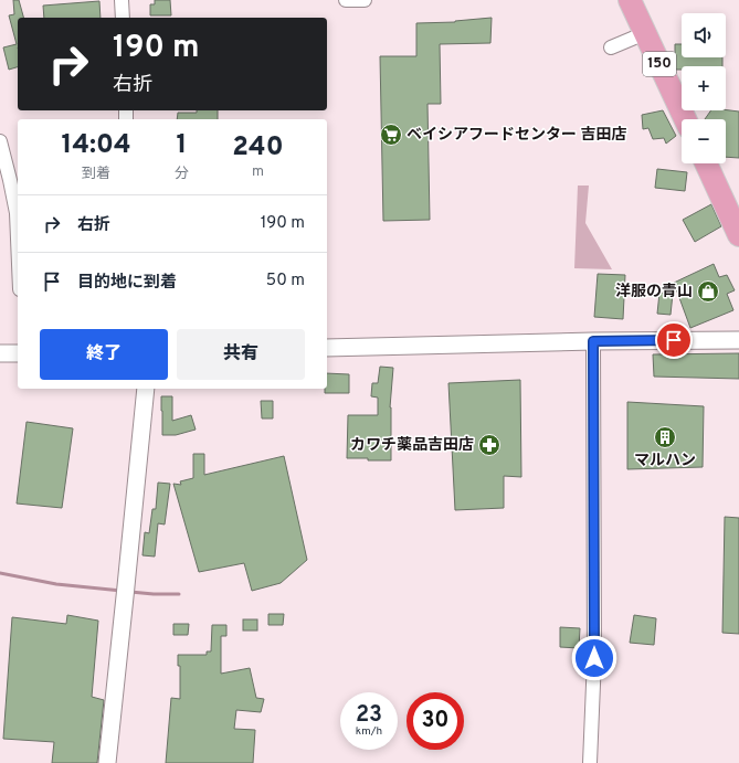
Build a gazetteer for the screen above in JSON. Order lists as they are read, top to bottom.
{
  "streets": {
    "highway": ["150"]
  },
  "places": {
    "supermarket": ["ベイシアフードセンター 吉田店"],
    "shop": ["洋服の青山"],
    "building": ["マルハン"],
    "pharmacy": ["カワチ薬品吉田店"]
  },
  "page": {
    "map_buttons": ["+", "−"],
    "turn": ["190 m", "右折"],
    "eta": [
      "14:04",
      "到着",
      "1",
      "分",
      "240",
      "m"
    ],
    "list": [
      {
        "name": "右折",
        "value": "190 m"
      },
      {
        "name": "目的地に到着",
        "value": "50 m"
      }
    ],
    "buttons": ["終了", "共有"],
    "speed": "23 km/h",
    "limit": "30"
  }
}
